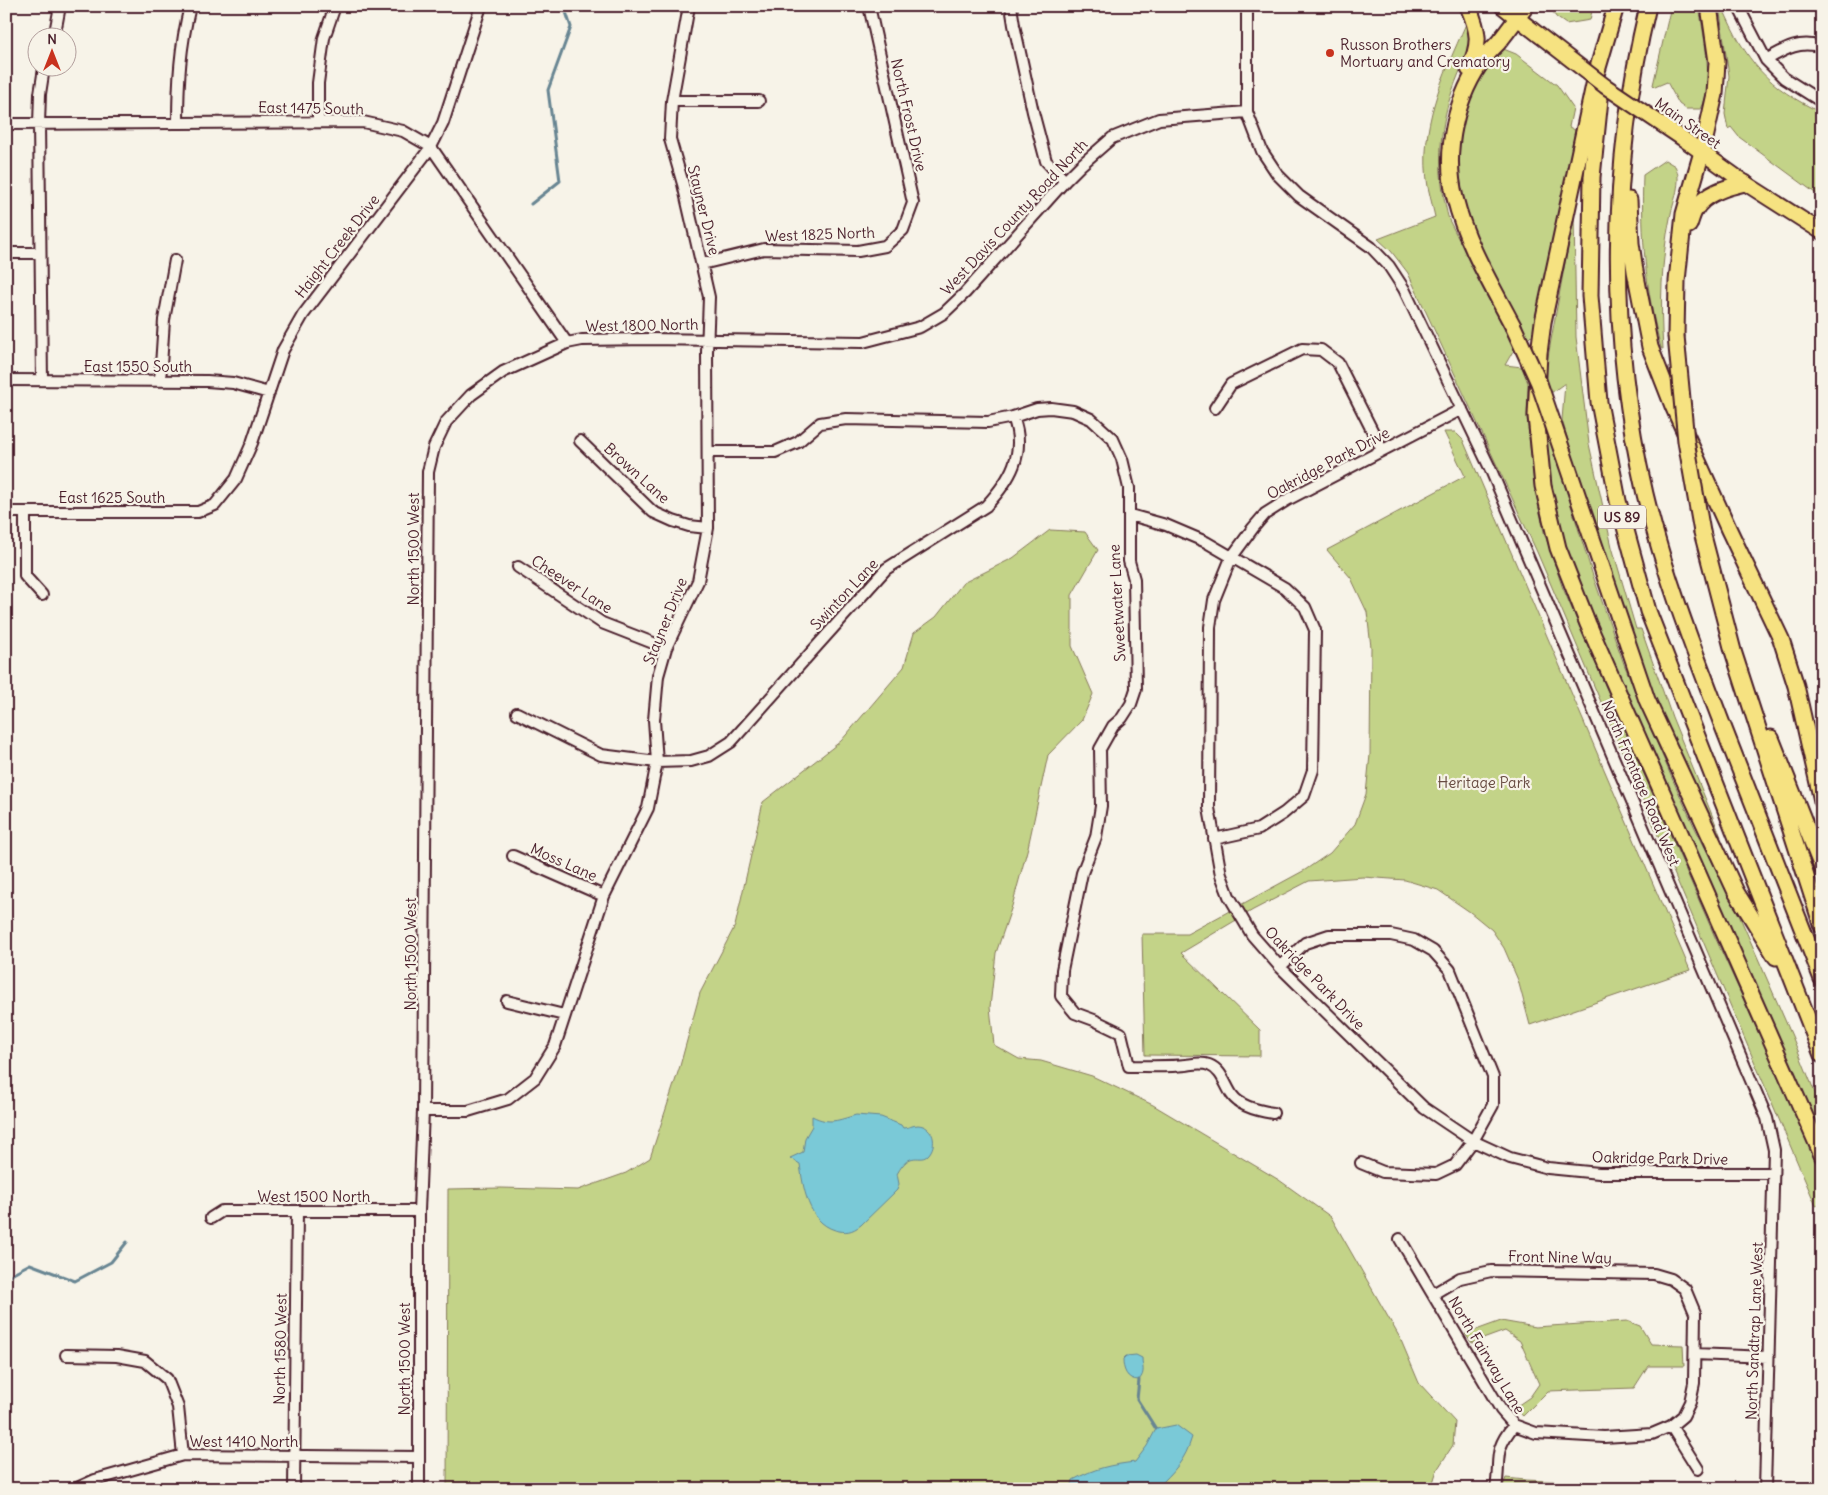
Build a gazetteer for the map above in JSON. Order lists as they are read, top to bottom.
{
  "streets": {
    "highway": ["US 89"],
    "main road": ["Main Street"],
    "street": [
      "East 1475 South",
      "North Frost Drive",
      "Stayner Drive",
      "West Davis County Road North",
      "West 1825 North",
      "Haight Creek Drive",
      "West 1800 North",
      "East 1550 South",
      "Oakridge Park Drive",
      "Brown Lane",
      "East 1625 South",
      "North 1500 West",
      "Cheever Lane",
      "Swinton Lane",
      "Sweetwater Lane",
      "North Frontage Road West",
      "Moss Lane",
      "West 1500 North",
      "Front Nine Way",
      "North Sandtrap Lane West",
      "North 1580 West",
      "North Fairway Lane",
      "West 1410 North"
    ]
  },
  "crossings": [
    ["East 1475 South", "Haight Creek Drive"],
    ["East 1475 South", "West 1800 North"],
    ["North Frost Drive", "West 1825 North"],
    ["Stayner Drive", "West 1825 North"],
    ["Stayner Drive", "West 1800 North"],
    ["Stayner Drive", "Brown Lane"],
    ["Stayner Drive", "North 1500 West"],
    ["Stayner Drive", "Cheever Lane"],
    ["Stayner Drive", "Swinton Lane"],
    ["Stayner Drive", "Sweetwater Lane"],
    ["Stayner Drive", "Moss Lane"],
    ["West Davis County Road North", "West 1800 North"],
    ["West Davis County Road North", "North Frontage Road West"],
    ["Haight Creek Drive", "East 1550 South"],
    ["Haight Creek Drive", "East 1625 South"],
    ["West 1800 North", "North 1500 West"],
    ["Oakridge Park Drive", "North Frontage Road West"],
    ["Oakridge Park Drive", "North Sandtrap Lane West"],
    ["North 1500 West", "West 1500 North"],
    ["North 1500 West", "West 1410 North"],
    ["Swinton Lane", "Sweetwater Lane"],
    ["North Frontage Road West", "North Sandtrap Lane West"],
    ["West 1500 North", "North 1580 West"],
    ["Front Nine Way", "North Fairway Lane"],
    ["North 1580 West", "West 1410 North"]
  ],
  "parks": ["Heritage Park"],
  "places": ["Russon Brothers Mortuary and Crematory"],
  "north": "top"
}
